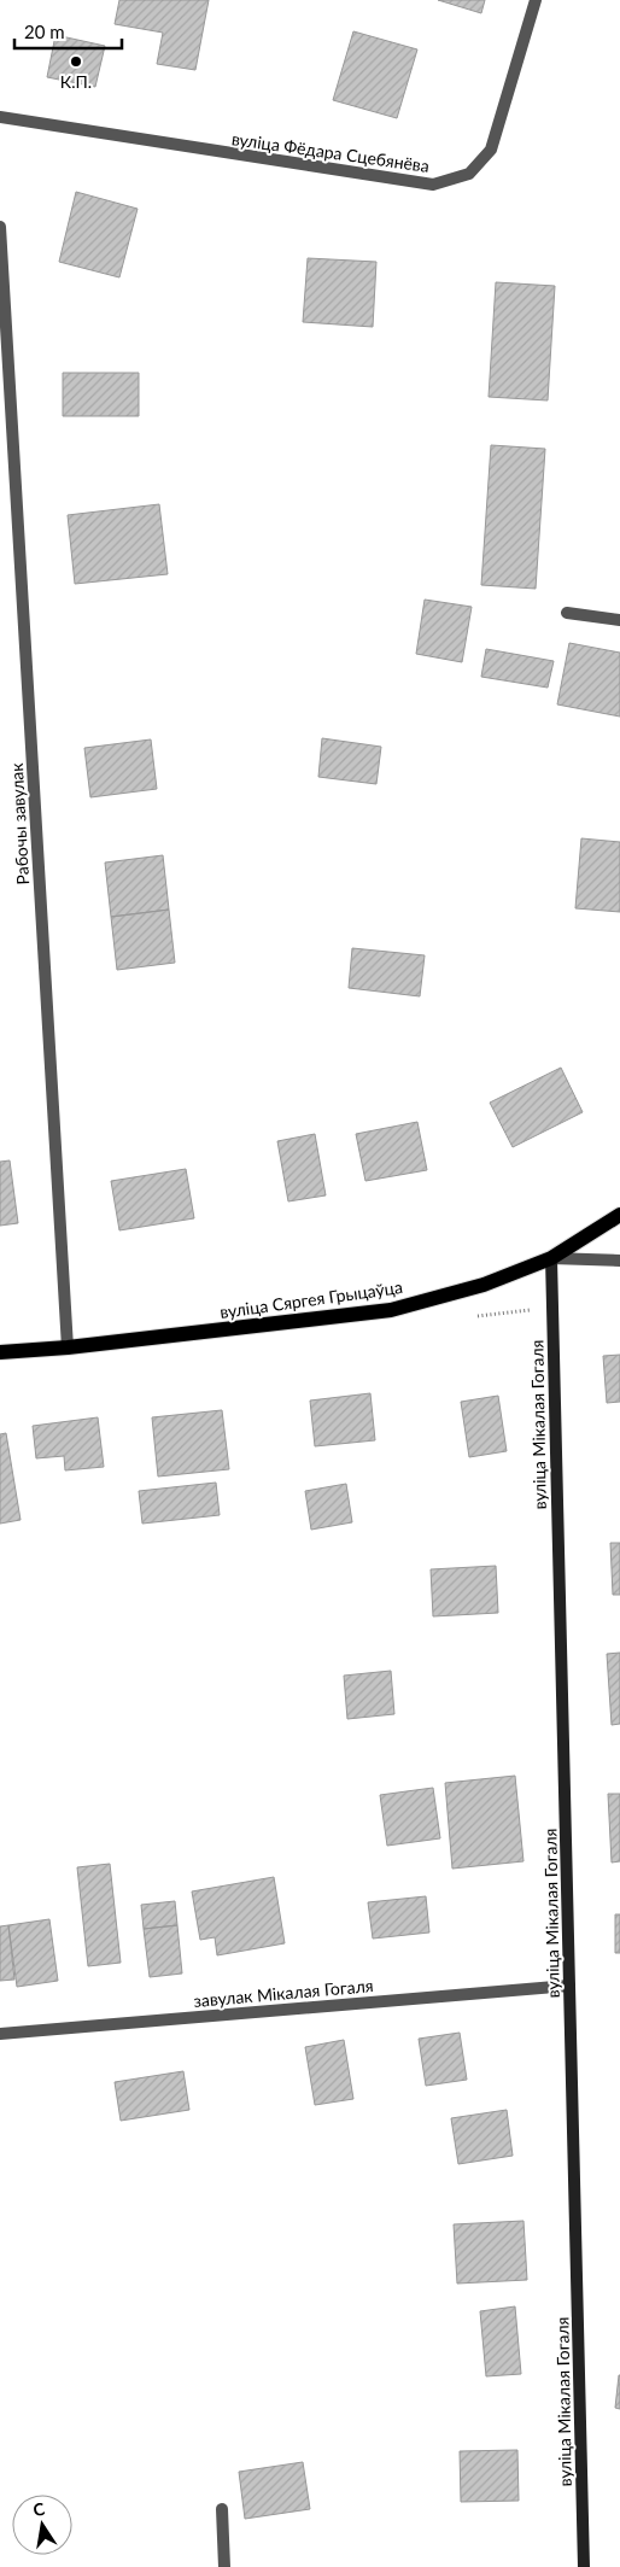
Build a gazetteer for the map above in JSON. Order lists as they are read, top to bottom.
{
  "streets": {
    "main road": ["вуліца Сяргея Грыцаўца"],
    "street": [
      "вуліца Фёдара Сцебянёва",
      "Рабочы завулак",
      "вуліца Мікалая Гогаля",
      "завулак Мікалая Гогаля"
    ]
  },
  "crossings": [
    ["Рабочы завулак", "вуліца Сяргея Грыцаўца"],
    ["вуліца Сяргея Грыцаўца", "вуліца Мікалая Гогаля"],
    ["вуліца Мікалая Гогаля", "завулак Мікалая Гогаля"]
  ],
  "places": ["К.П."],
  "scale_bar": "20 m",
  "north": "top"
}
